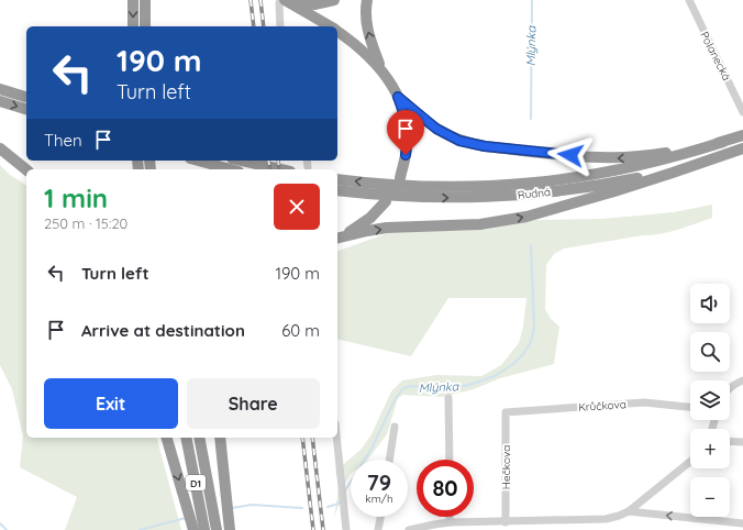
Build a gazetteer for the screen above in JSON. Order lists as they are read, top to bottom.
{
  "streets": {
    "highway": ["Rudná", "D1"],
    "street": ["Polanecká", "Krůčkova", "Hečkova"]
  },
  "crossings": [
    ["Krůčkova", "Hečkova"]
  ],
  "water": ["Mlýnka"],
  "page": {
    "turn": ["190 m", "Turn left"],
    "then": "Then",
    "heading": ["1 min", "250 m · 15:20"],
    "list": [
      {
        "name": "Turn left",
        "value": "190 m"
      },
      {
        "name": "Arrive at destination",
        "value": "60 m"
      }
    ],
    "map_buttons": ["+", "−"],
    "buttons": ["Exit", "Share"],
    "speed": "79 km/h",
    "limit": "80"
  }
}
